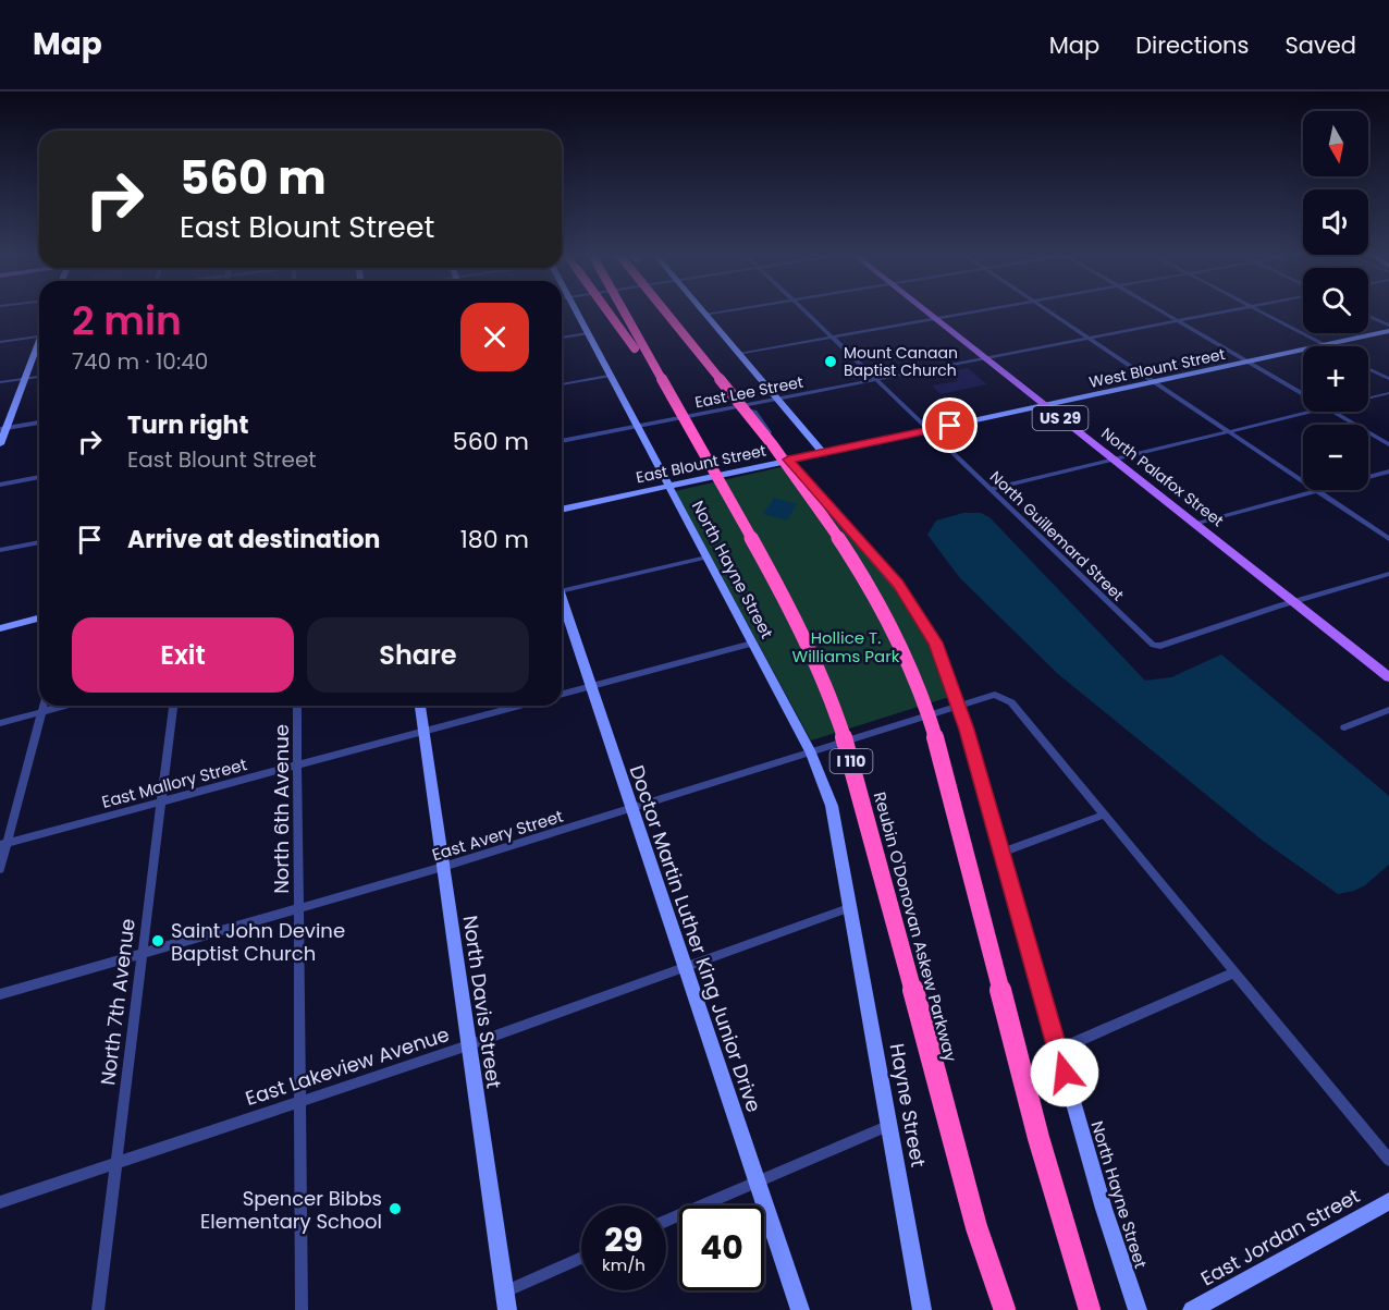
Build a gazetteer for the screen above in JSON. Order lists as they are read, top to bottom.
{
  "streets": {
    "highway": ["I 110", "Reubin O'Donovan Askew Parkway"],
    "main road": ["US 29", "North Palafox Street"],
    "street": [
      "West Blount Street",
      "East Lee Street",
      "East Blount Street",
      "North Guillemard Street",
      "North Hayne Street",
      "East Mallory Street",
      "North 6th Avenue",
      "East Avery Street",
      "Doctor Martin Luther King Junior Drive",
      "North 7th Avenue",
      "North Davis Street",
      "East Lakeview Avenue",
      "Hayne Street",
      "East Jordan Street"
    ]
  },
  "crossings": [
    ["West Blount Street", "East Blount Street"],
    ["West Blount Street", "North Palafox Street"],
    ["East Lee Street", "North Palafox Street"],
    ["East Lee Street", "North Guillemard Street"],
    ["East Lee Street", "North Hayne Street"],
    ["East Blount Street", "North Palafox Street"],
    ["East Blount Street", "North Guillemard Street"],
    ["East Blount Street", "North Hayne Street"],
    ["North Palafox Street", "North Guillemard Street"],
    ["North Hayne Street", "East Avery Street"],
    ["North Hayne Street", "East Lakeview Avenue"],
    ["North Hayne Street", "Hayne Street"],
    ["East Mallory Street", "North 6th Avenue"],
    ["East Mallory Street", "North 7th Avenue"],
    ["East Mallory Street", "North Davis Street"],
    ["North 6th Avenue", "East Avery Street"],
    ["North 6th Avenue", "East Lakeview Avenue"],
    ["East Avery Street", "Doctor Martin Luther King Junior Drive"],
    ["East Avery Street", "North 7th Avenue"],
    ["East Avery Street", "North Davis Street"],
    ["Doctor Martin Luther King Junior Drive", "East Lakeview Avenue"],
    ["North 7th Avenue", "East Lakeview Avenue"],
    ["North Davis Street", "East Lakeview Avenue"],
    ["East Lakeview Avenue", "Hayne Street"]
  ],
  "parks": ["Hollice T. Williams Park"],
  "places": ["Mount Canaan Baptist Church", "Saint John Devine Baptist Church", "Spencer Bibbs Elementary School"],
  "north": "bottom",
  "page": {
    "header": "Map",
    "nav": ["Map", "Directions", "Saved"],
    "map_buttons": ["+", "−"],
    "turn": ["560 m", "East Blount Street"],
    "heading": ["2 min", "740 m · 10:40"],
    "list": [
      {
        "name": "Turn right",
        "note": "East Blount Street",
        "value": "560 m"
      },
      {
        "name": "Arrive at destination",
        "value": "180 m"
      }
    ],
    "buttons": ["Exit", "Share"],
    "speed": "29 km/h",
    "limit": "40"
  }
}
